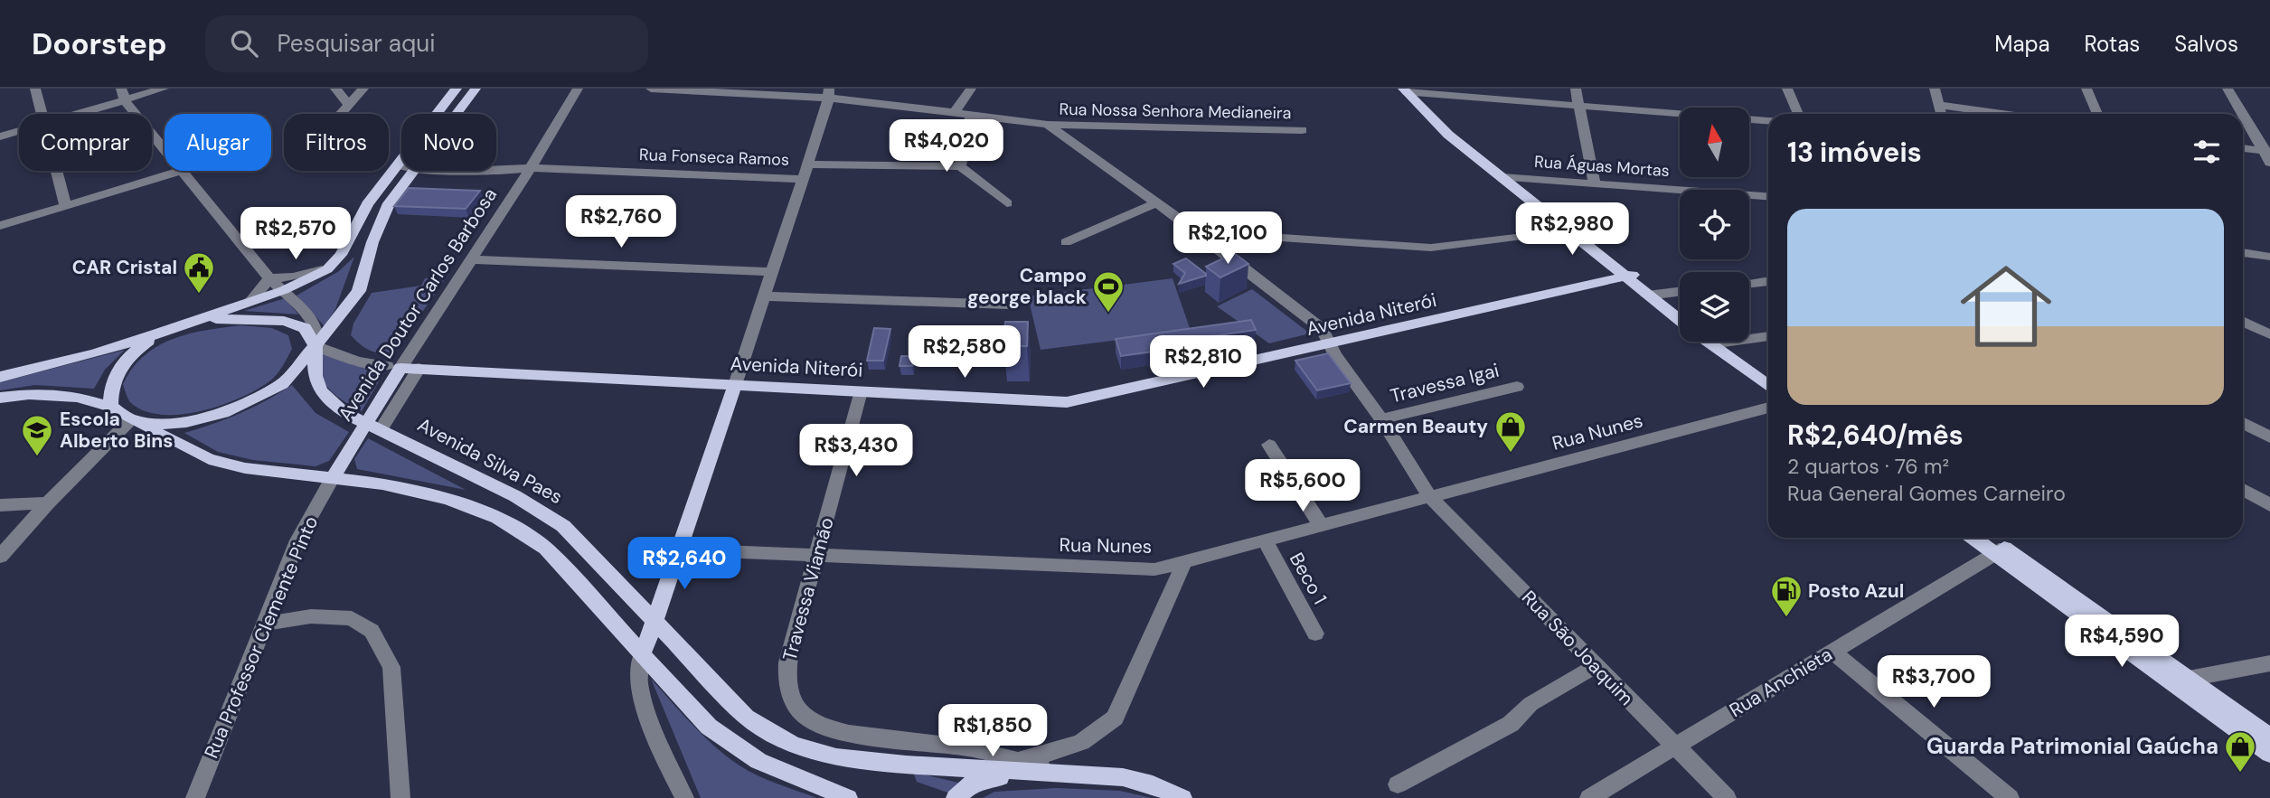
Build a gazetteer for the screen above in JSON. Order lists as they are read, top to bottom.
{
  "streets": {
    "main road": ["Avenida Doutor Carlos Barbosa", "Avenida Niterói", "Avenida Silva Paes"],
    "street": [
      "Rua Nossa Senhora Medianeira",
      "Rua Fonseca Ramos",
      "Rua Águas Mortas",
      "Travessa Igai",
      "Rua Nunes",
      "Beco 1",
      "Travessa Viamão",
      "Rua Professor Clemente Pinto",
      "Rua São Joaquim",
      "Rua Anchieta"
    ]
  },
  "crossings": [
    ["Rua Nossa Senhora Medianeira", "Rua São Joaquim"],
    ["Rua Fonseca Ramos", "Avenida Doutor Carlos Barbosa"],
    ["Avenida Doutor Carlos Barbosa", "Avenida Niterói"],
    ["Avenida Doutor Carlos Barbosa", "Avenida Silva Paes"],
    ["Avenida Doutor Carlos Barbosa", "Rua Professor Clemente Pinto"],
    ["Avenida Niterói", "Avenida Silva Paes"],
    ["Avenida Niterói", "Travessa Viamão"],
    ["Avenida Niterói", "Rua São Joaquim"],
    ["Travessa Igai", "Rua São Joaquim"],
    ["Rua Nunes", "Beco 1"],
    ["Rua Nunes", "Travessa Viamão"],
    ["Rua Nunes", "Rua São Joaquim"],
    ["Avenida Silva Paes", "Travessa Viamão"],
    ["Rua São Joaquim", "Rua Anchieta"]
  ],
  "places": {
    "public building": ["CAR Cristal"],
    "sports": ["Campo george black"],
    "shop": ["Carmen Beauty", "Guarda Patrimonial Gaúcha"],
    "school or university": ["Escola Alberto Bins"],
    "fuel station": ["Posto Azul"]
  },
  "north": "top",
  "page": {
    "header": "Doorstep",
    "search": "Pesquisar aqui",
    "nav": ["Mapa", "Rotas", "Salvos"],
    "chip": [
      "Comprar",
      "Alugar",
      "Filtros",
      "Novo"
    ],
    "heading": "13 imóveis",
    "price": [
      "R$4,020",
      "R$2,760",
      "R$2,980",
      "R$2,570",
      "R$2,100",
      "R$2,580",
      "R$2,810",
      "R$3,430",
      "R$5,600",
      "R$2,640",
      "R$4,590",
      "R$3,700",
      "R$1,850"
    ],
    "list": [
      {
        "name": "R$2,640/mês",
        "note": "2 quartos · 76 m² · Rua General Gomes Carneiro"
      }
    ]
  }
}
